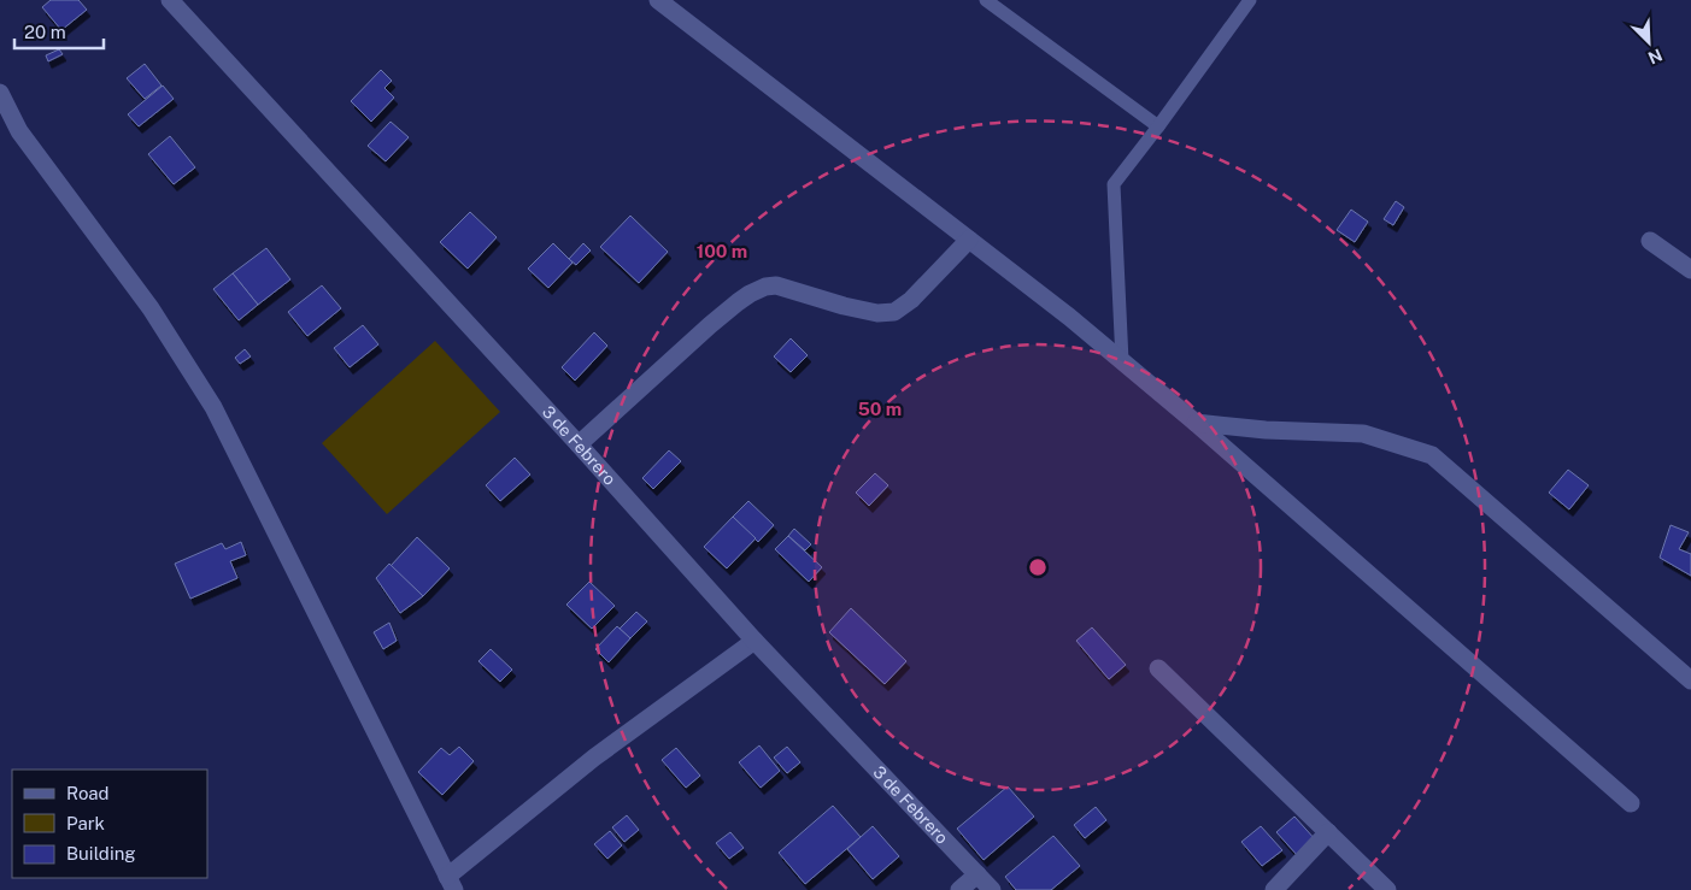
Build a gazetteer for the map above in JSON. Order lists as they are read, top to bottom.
{
  "streets": {
    "street": ["3 de Febrero"]
  },
  "legend": ["Road", "Park", "Building"],
  "scale_bar": "20 m",
  "north": "bottom right",
  "rings": ["100 m", "50 m"]
}
